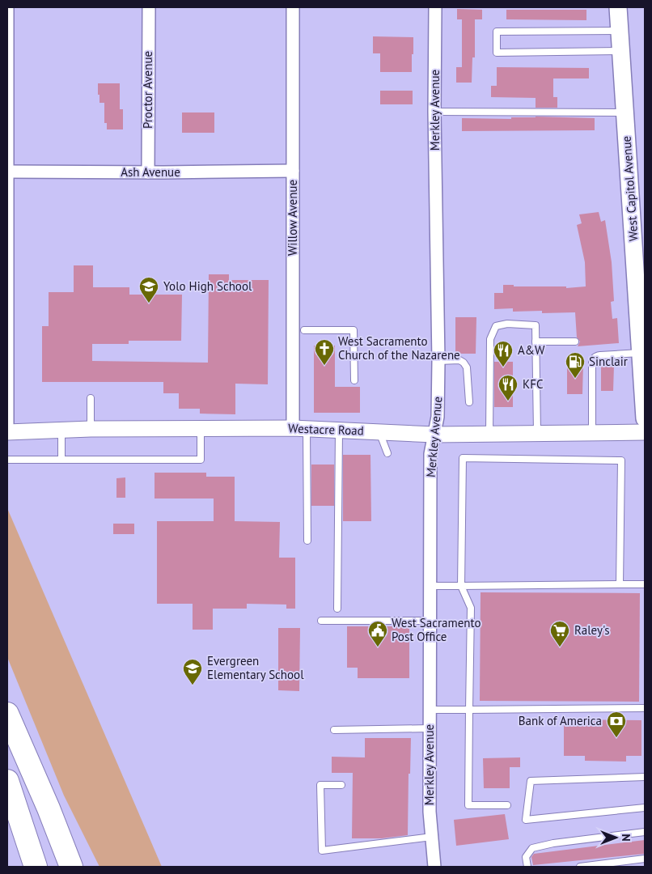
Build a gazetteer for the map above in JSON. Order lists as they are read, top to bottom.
{
  "streets": {
    "main road": ["West Capitol Avenue"],
    "street": [
      "Proctor Avenue",
      "Merkley Avenue",
      "Ash Avenue",
      "Willow Avenue",
      "Westacre Road"
    ]
  },
  "crossings": [
    ["Proctor Avenue", "Ash Avenue"],
    ["Merkley Avenue", "Westacre Road"],
    ["Ash Avenue", "Willow Avenue"],
    ["Willow Avenue", "Westacre Road"]
  ],
  "places": {
    "school or university": ["Yolo High School", "Evergreen Elementary School"],
    "church": ["West Sacramento Church of the Nazarene"],
    "restaurant": ["A&W", "KFC"],
    "fuel station": ["Sinclair"],
    "public building": ["West Sacramento Post Office"],
    "supermarket": ["Raley's"],
    "bank": ["Bank of America"]
  },
  "north": "right"
}
